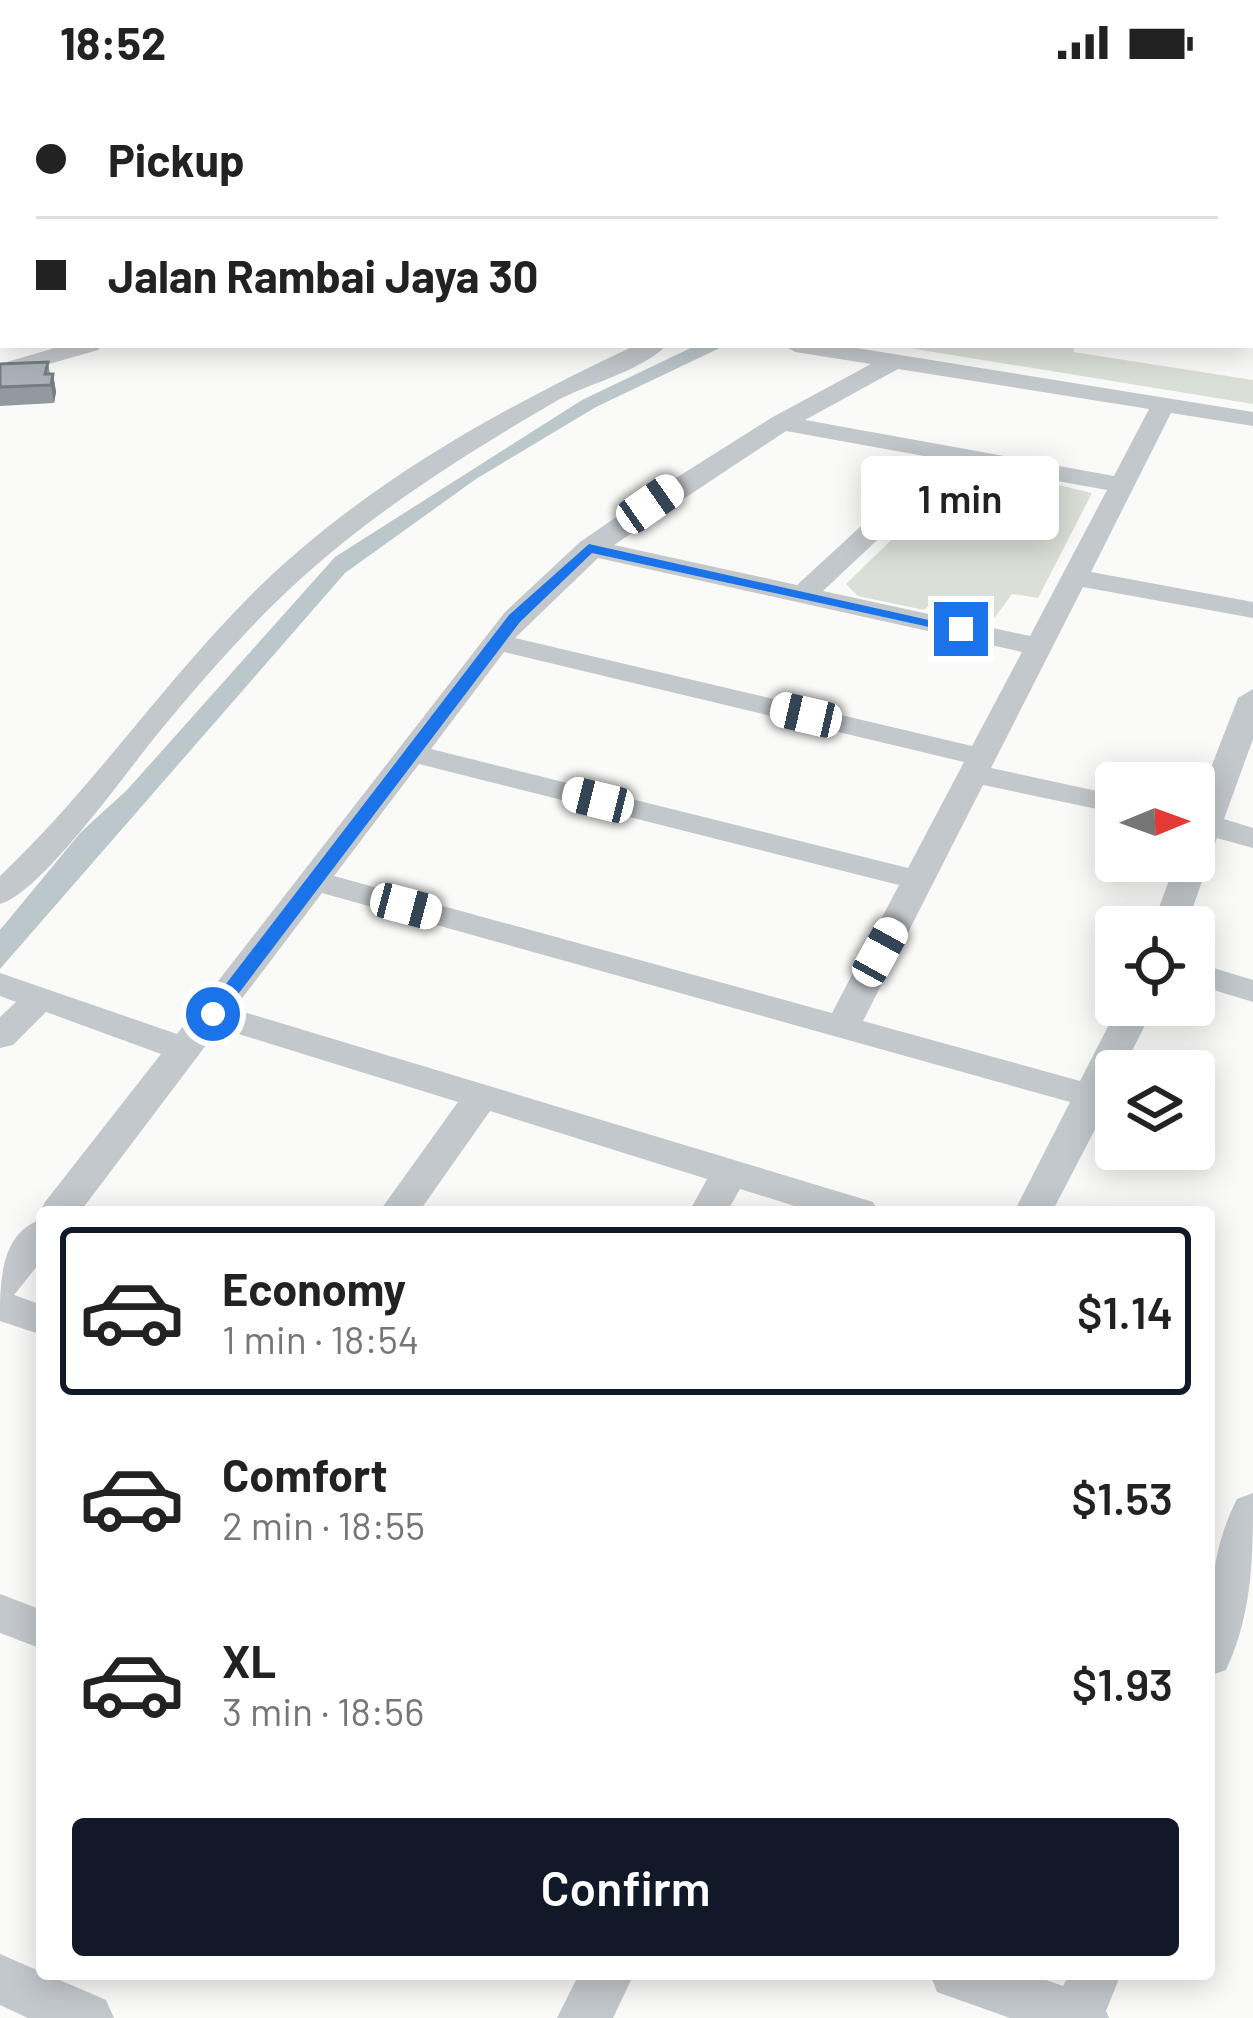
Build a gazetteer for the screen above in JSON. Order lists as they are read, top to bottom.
{
  "north": "right",
  "page": {
    "status": "18:52",
    "banner": ["Pickup", "Jalan Rambai Jaya 30"],
    "bubble": "1 min",
    "list": [
      {
        "name": "Economy",
        "note": "1 min · 18:54",
        "value": "$1.14"
      },
      {
        "name": "Comfort",
        "note": "2 min · 18:55",
        "value": "$1.53"
      },
      {
        "name": "XL",
        "note": "3 min · 18:56",
        "value": "$1.93"
      }
    ],
    "buttons": "Confirm"
  }
}
